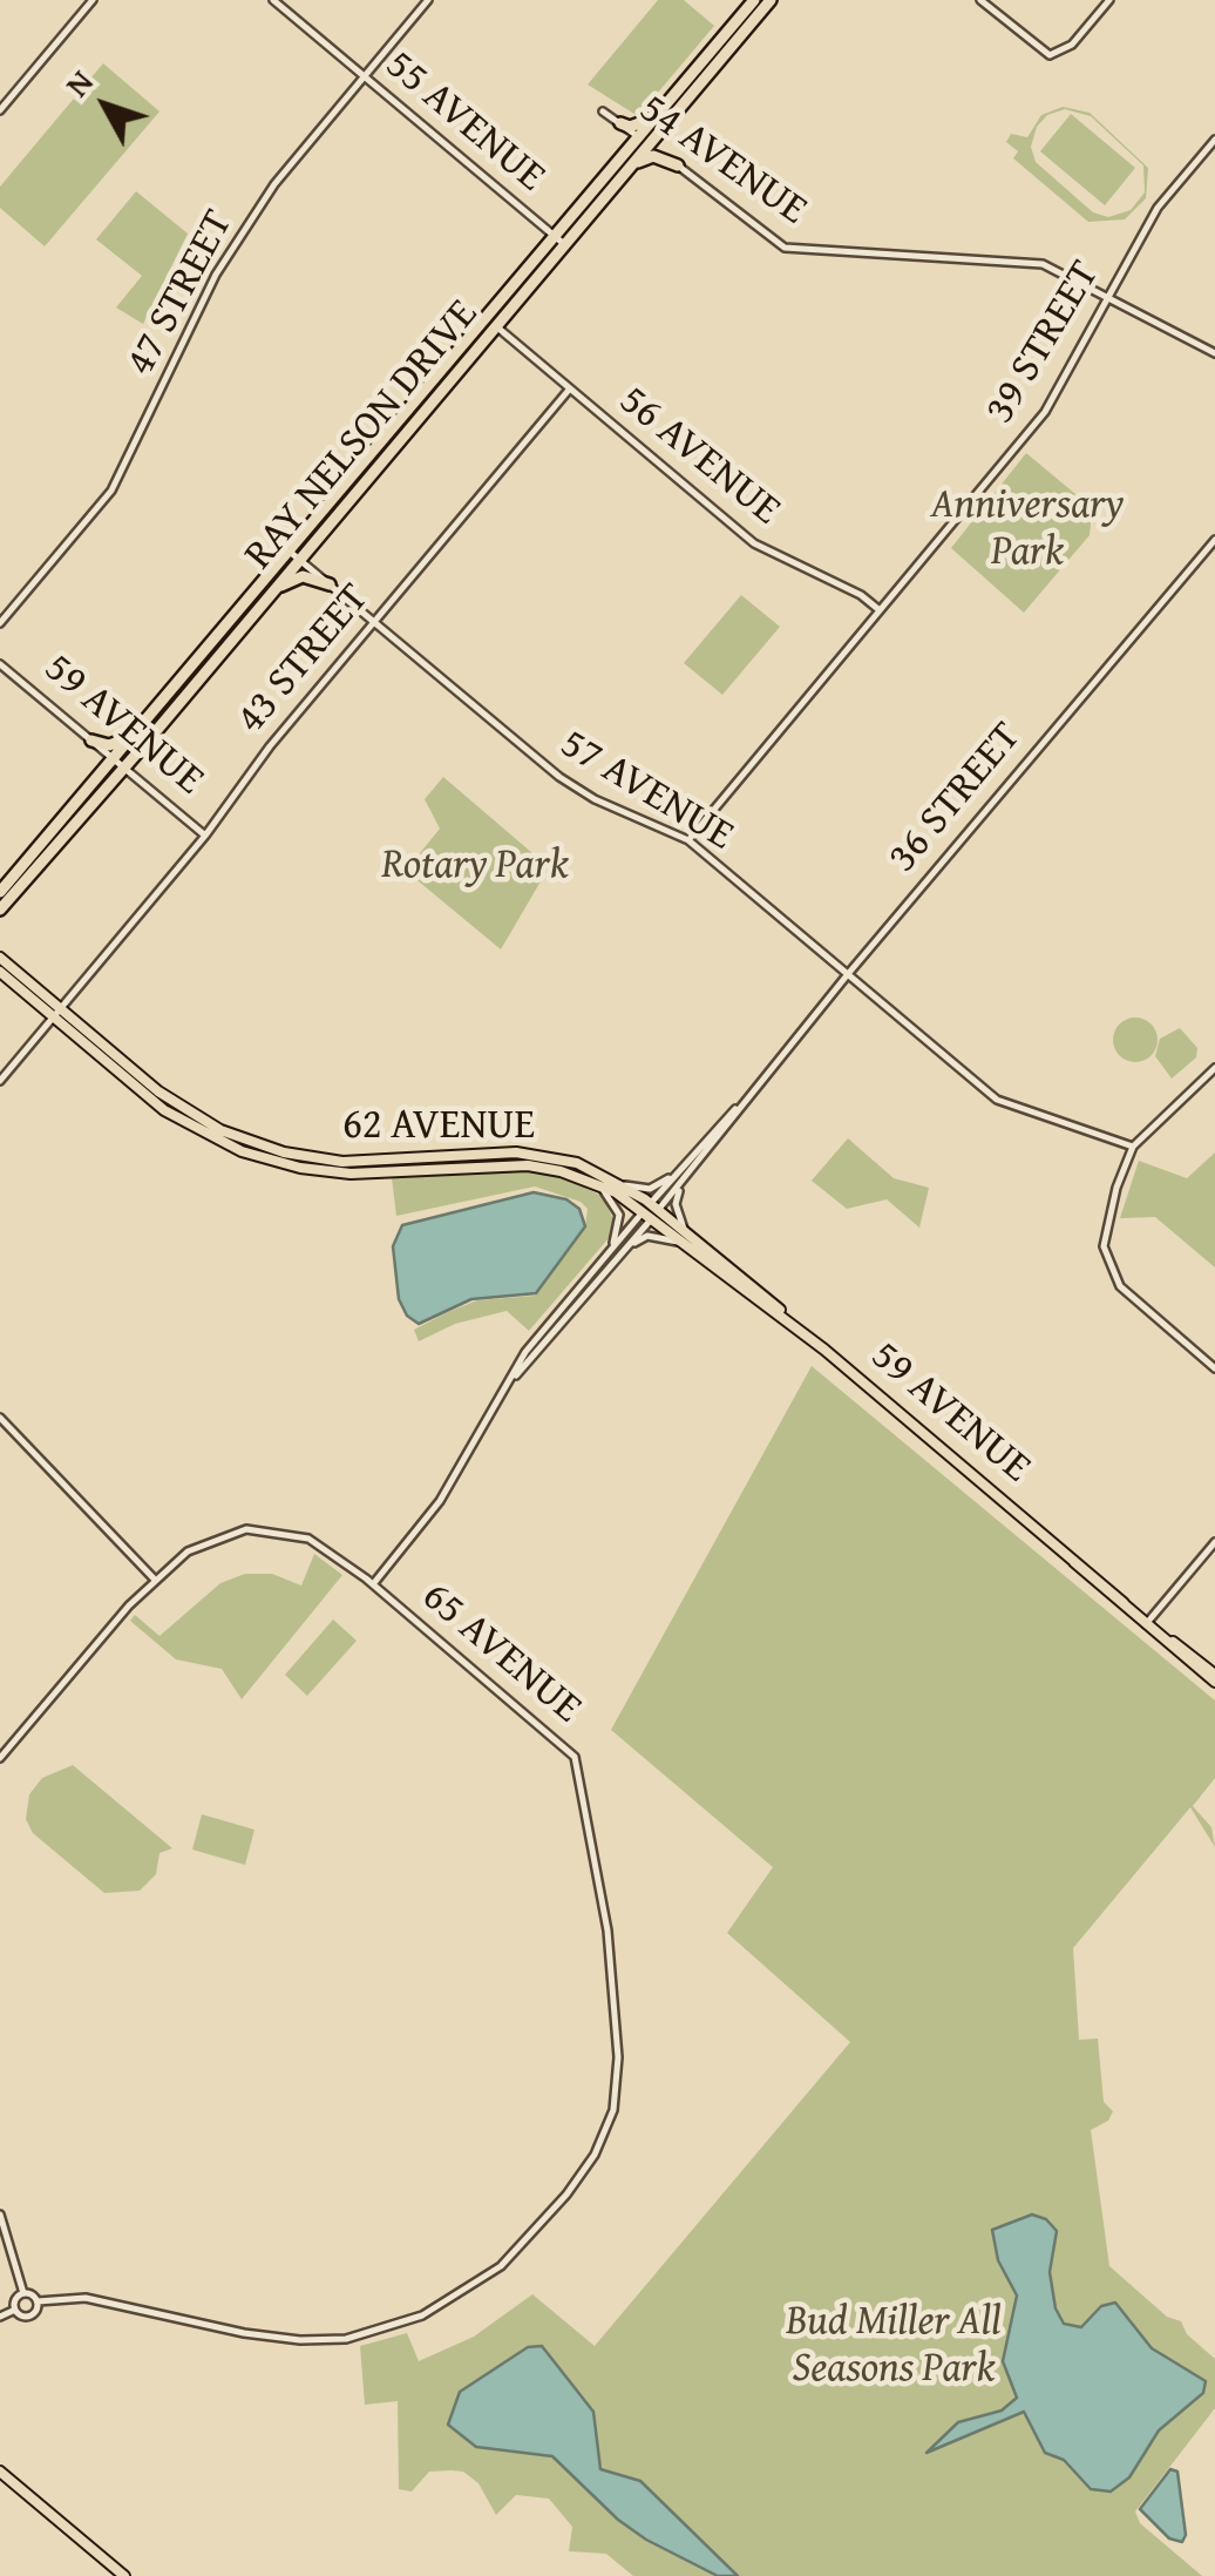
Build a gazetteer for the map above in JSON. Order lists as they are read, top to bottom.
{
  "streets": {
    "highway": ["RAY NELSON DRIVE"],
    "main road": ["59 AVENUE", "62 AVENUE"],
    "street": [
      "55 AVENUE",
      "54 AVENUE",
      "47 STREET",
      "39 STREET",
      "56 AVENUE",
      "43 STREET",
      "57 AVENUE",
      "36 STREET",
      "65 AVENUE"
    ]
  },
  "crossings": [
    ["55 AVENUE", "47 STREET"],
    ["55 AVENUE", "RAY NELSON DRIVE"],
    ["54 AVENUE", "39 STREET"],
    ["54 AVENUE", "RAY NELSON DRIVE"],
    ["39 STREET", "56 AVENUE"],
    ["39 STREET", "57 AVENUE"],
    ["RAY NELSON DRIVE", "56 AVENUE"],
    ["RAY NELSON DRIVE", "59 AVENUE"],
    ["RAY NELSON DRIVE", "57 AVENUE"],
    ["56 AVENUE", "43 STREET"],
    ["43 STREET", "59 AVENUE"],
    ["43 STREET", "57 AVENUE"],
    ["43 STREET", "62 AVENUE"],
    ["59 AVENUE", "36 STREET"],
    ["59 AVENUE", "62 AVENUE"],
    ["57 AVENUE", "36 STREET"],
    ["36 STREET", "62 AVENUE"],
    ["36 STREET", "65 AVENUE"]
  ],
  "parks": ["Anniversary Park", "Rotary Park", "Bud Miller All Seasons Park"],
  "north": "top left"
}
